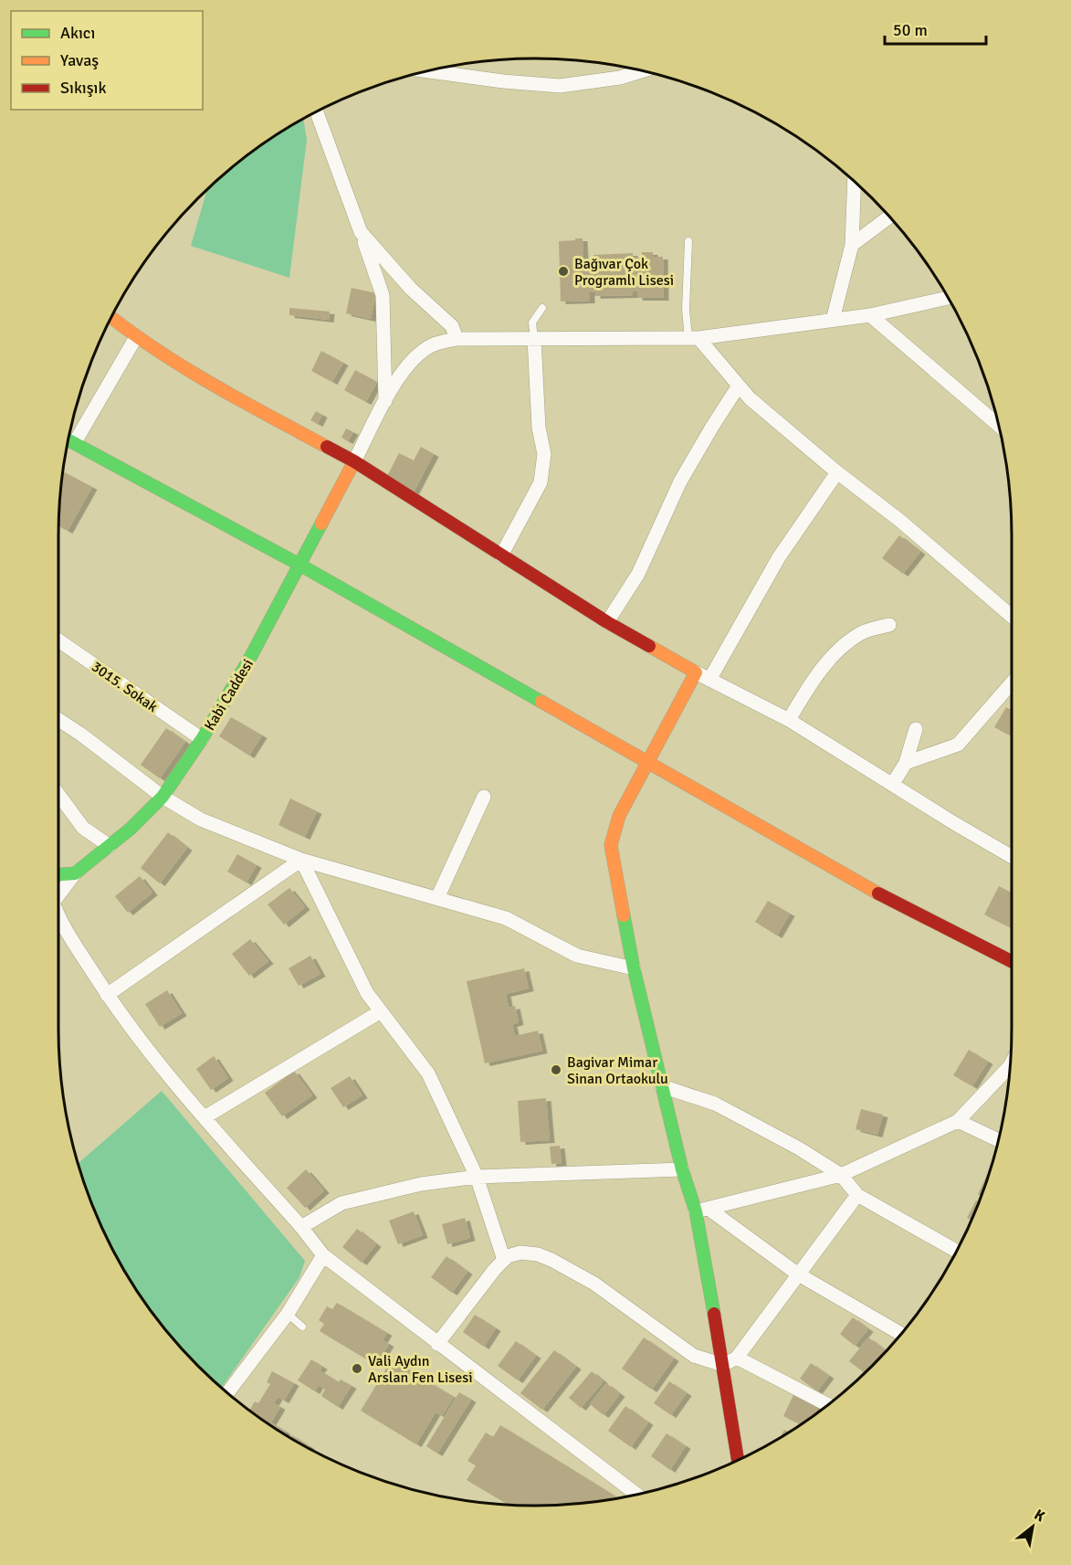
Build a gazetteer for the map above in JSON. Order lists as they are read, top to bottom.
{
  "streets": {
    "street": ["3015. Sokak", "Kabi Caddesi"]
  },
  "crossings": [
    ["3015. Sokak", "Kabi Caddesi"]
  ],
  "places": ["Bağıvar Çok Programlı Lisesi", "Bagivar Mimar Sinan Ortaokulu", "Vali Aydın Arslan Fen Lisesi"],
  "legend": ["Akıcı", "Yavaş", "Sıkışık"],
  "scale_bar": "50 m",
  "north": "top right"
}
